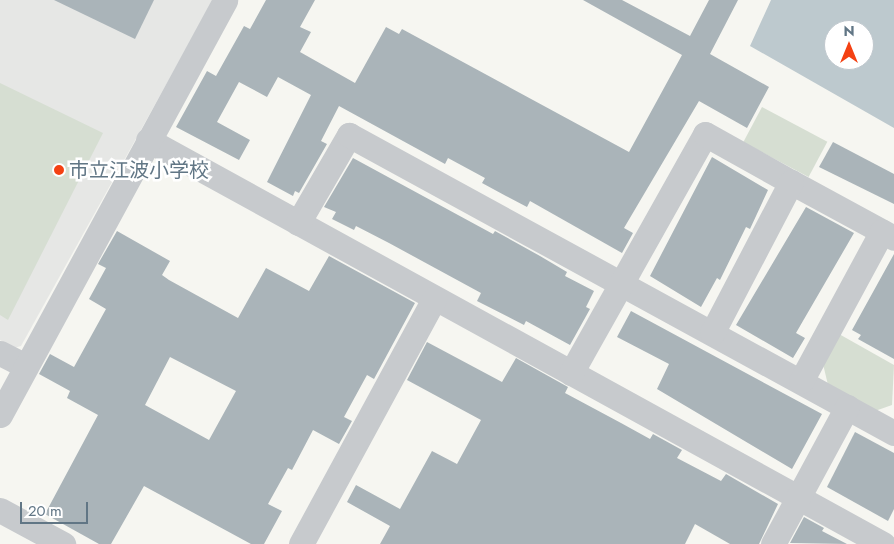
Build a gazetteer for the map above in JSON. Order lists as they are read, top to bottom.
{
  "places": ["市立江波小学校"],
  "scale_bar": "20 m",
  "north": "top"
}
